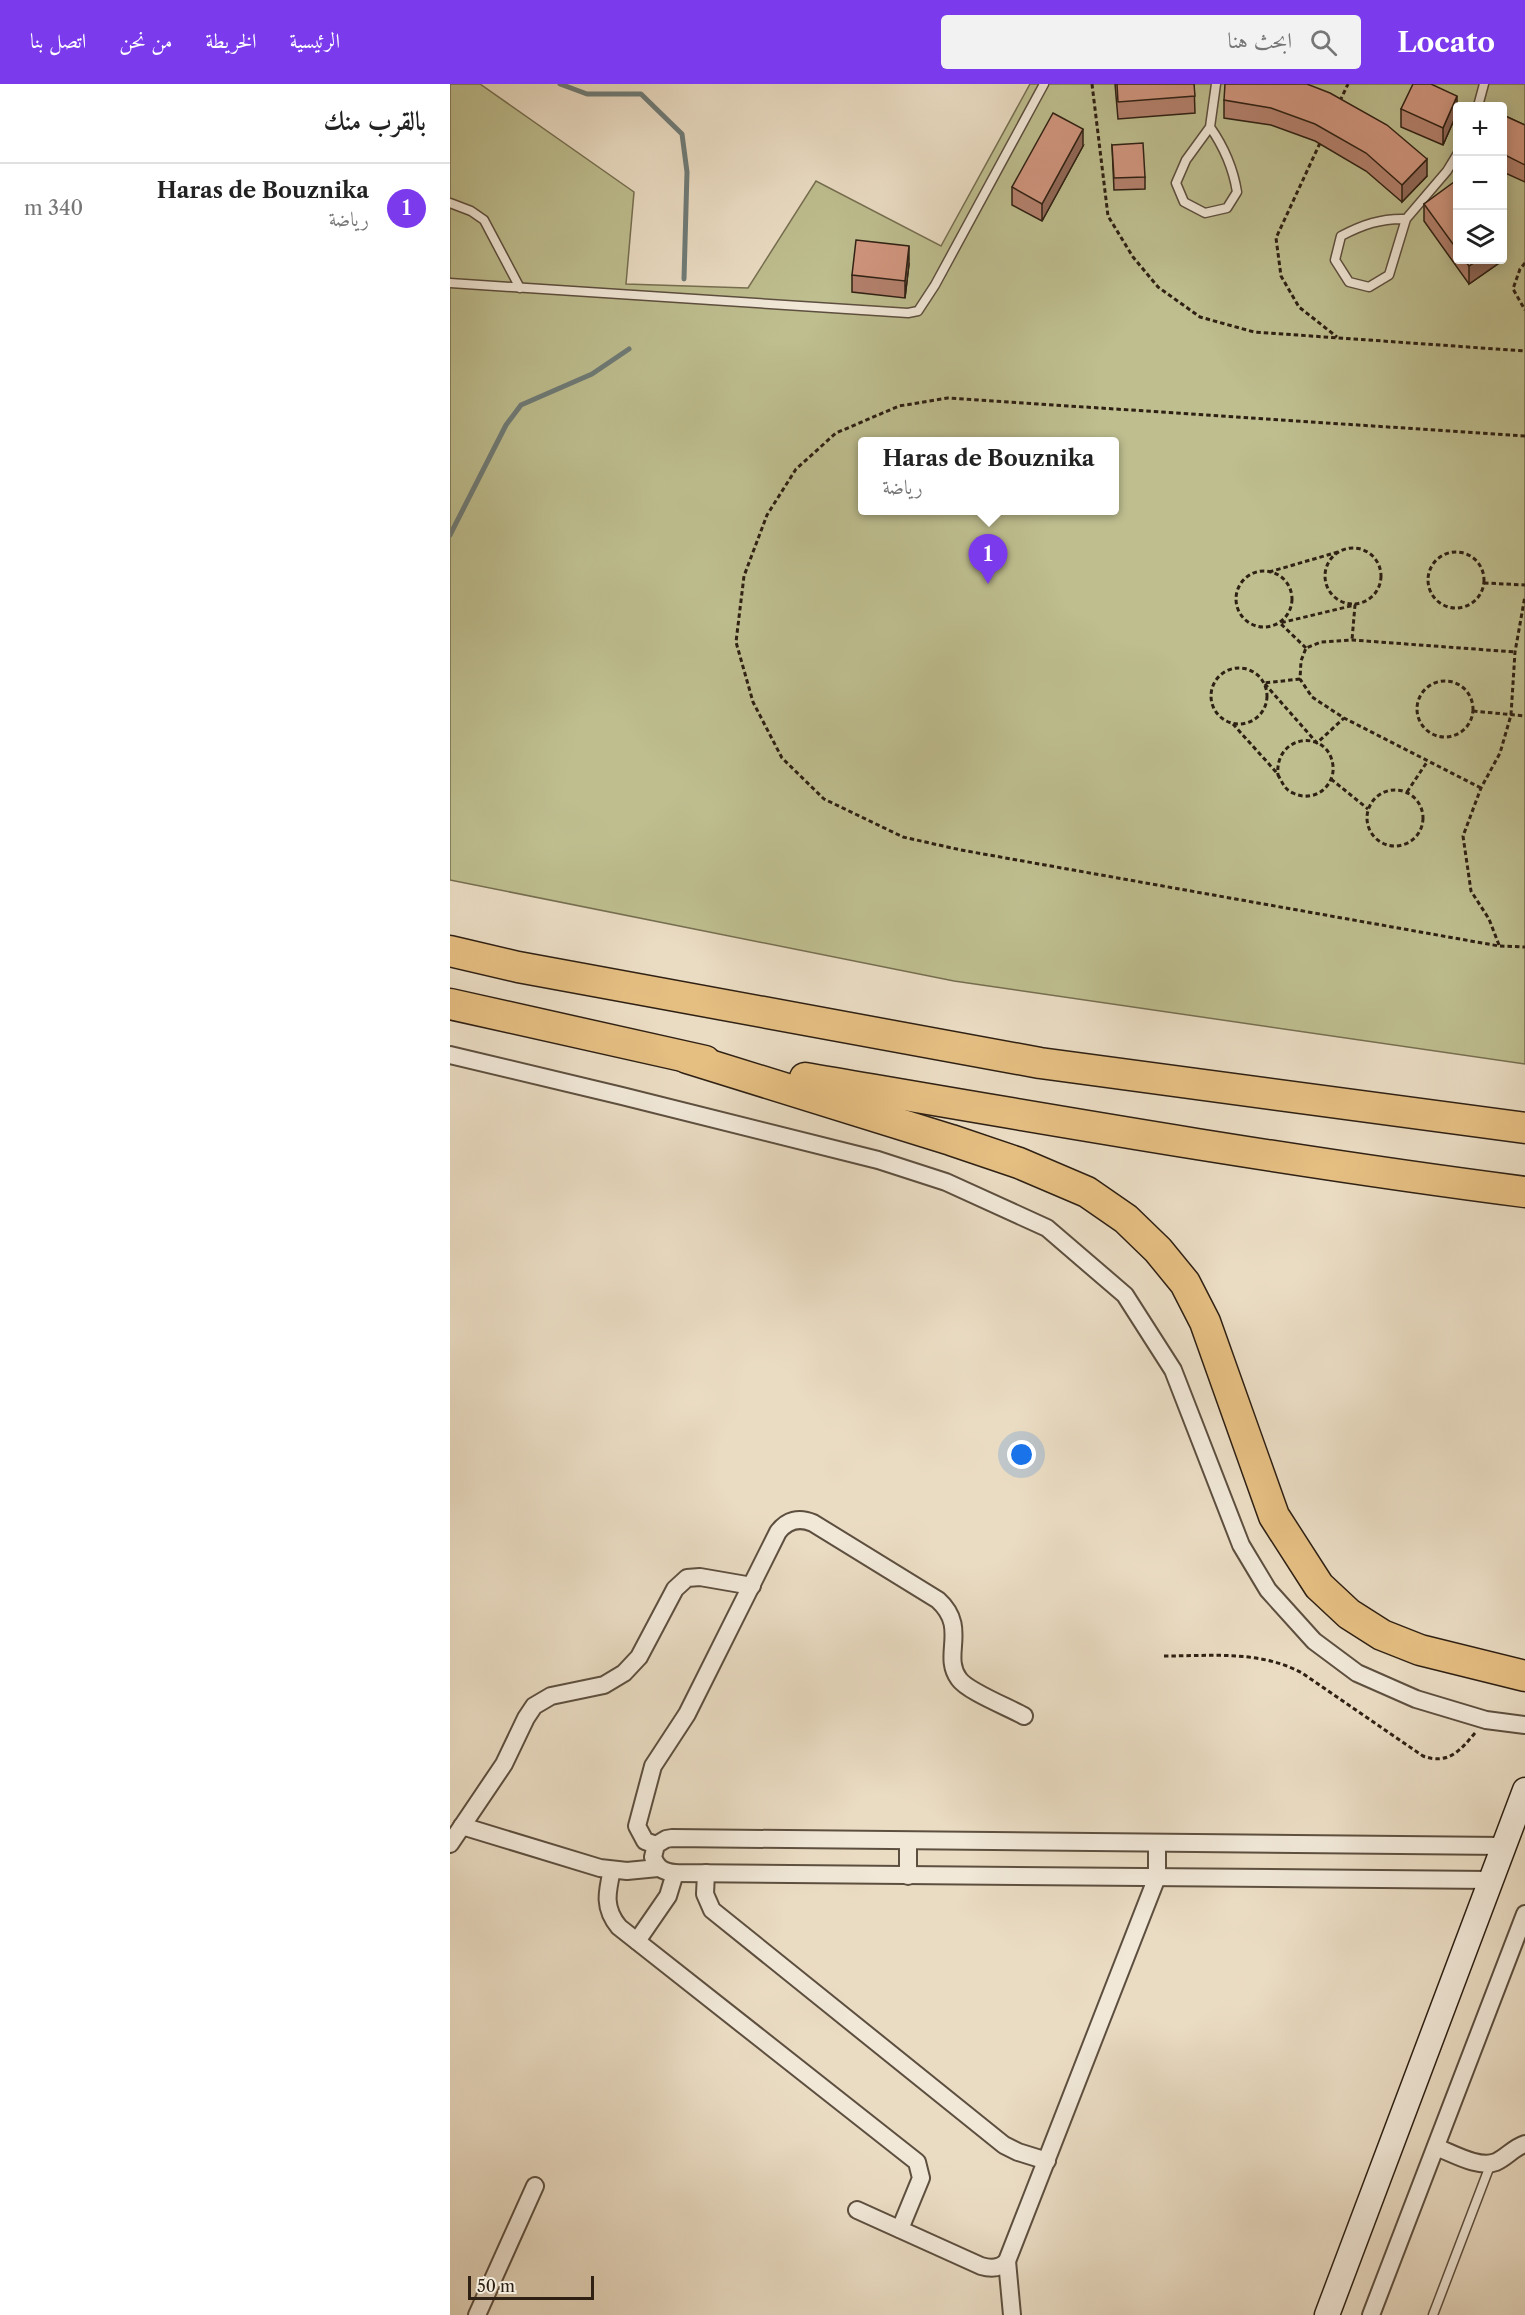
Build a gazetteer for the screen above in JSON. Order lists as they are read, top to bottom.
{
  "scale_bar": "50 m",
  "page": {
    "header": "Locato",
    "search": "ابحث هنا",
    "nav": [
      "الرئيسية",
      "الخريطة",
      "من نحن",
      "اتصل بنا"
    ],
    "heading": "بالقرب منك",
    "map_buttons": ["+", "−"],
    "list": [
      {
        "mark": "1",
        "name": "Haras de Bouznika",
        "note": "رياضة",
        "value": "340 m"
      }
    ],
    "popup": ["Haras de Bouznika", "رياضة"],
    "pins": "1",
    "scale": "50 m"
  }
}
